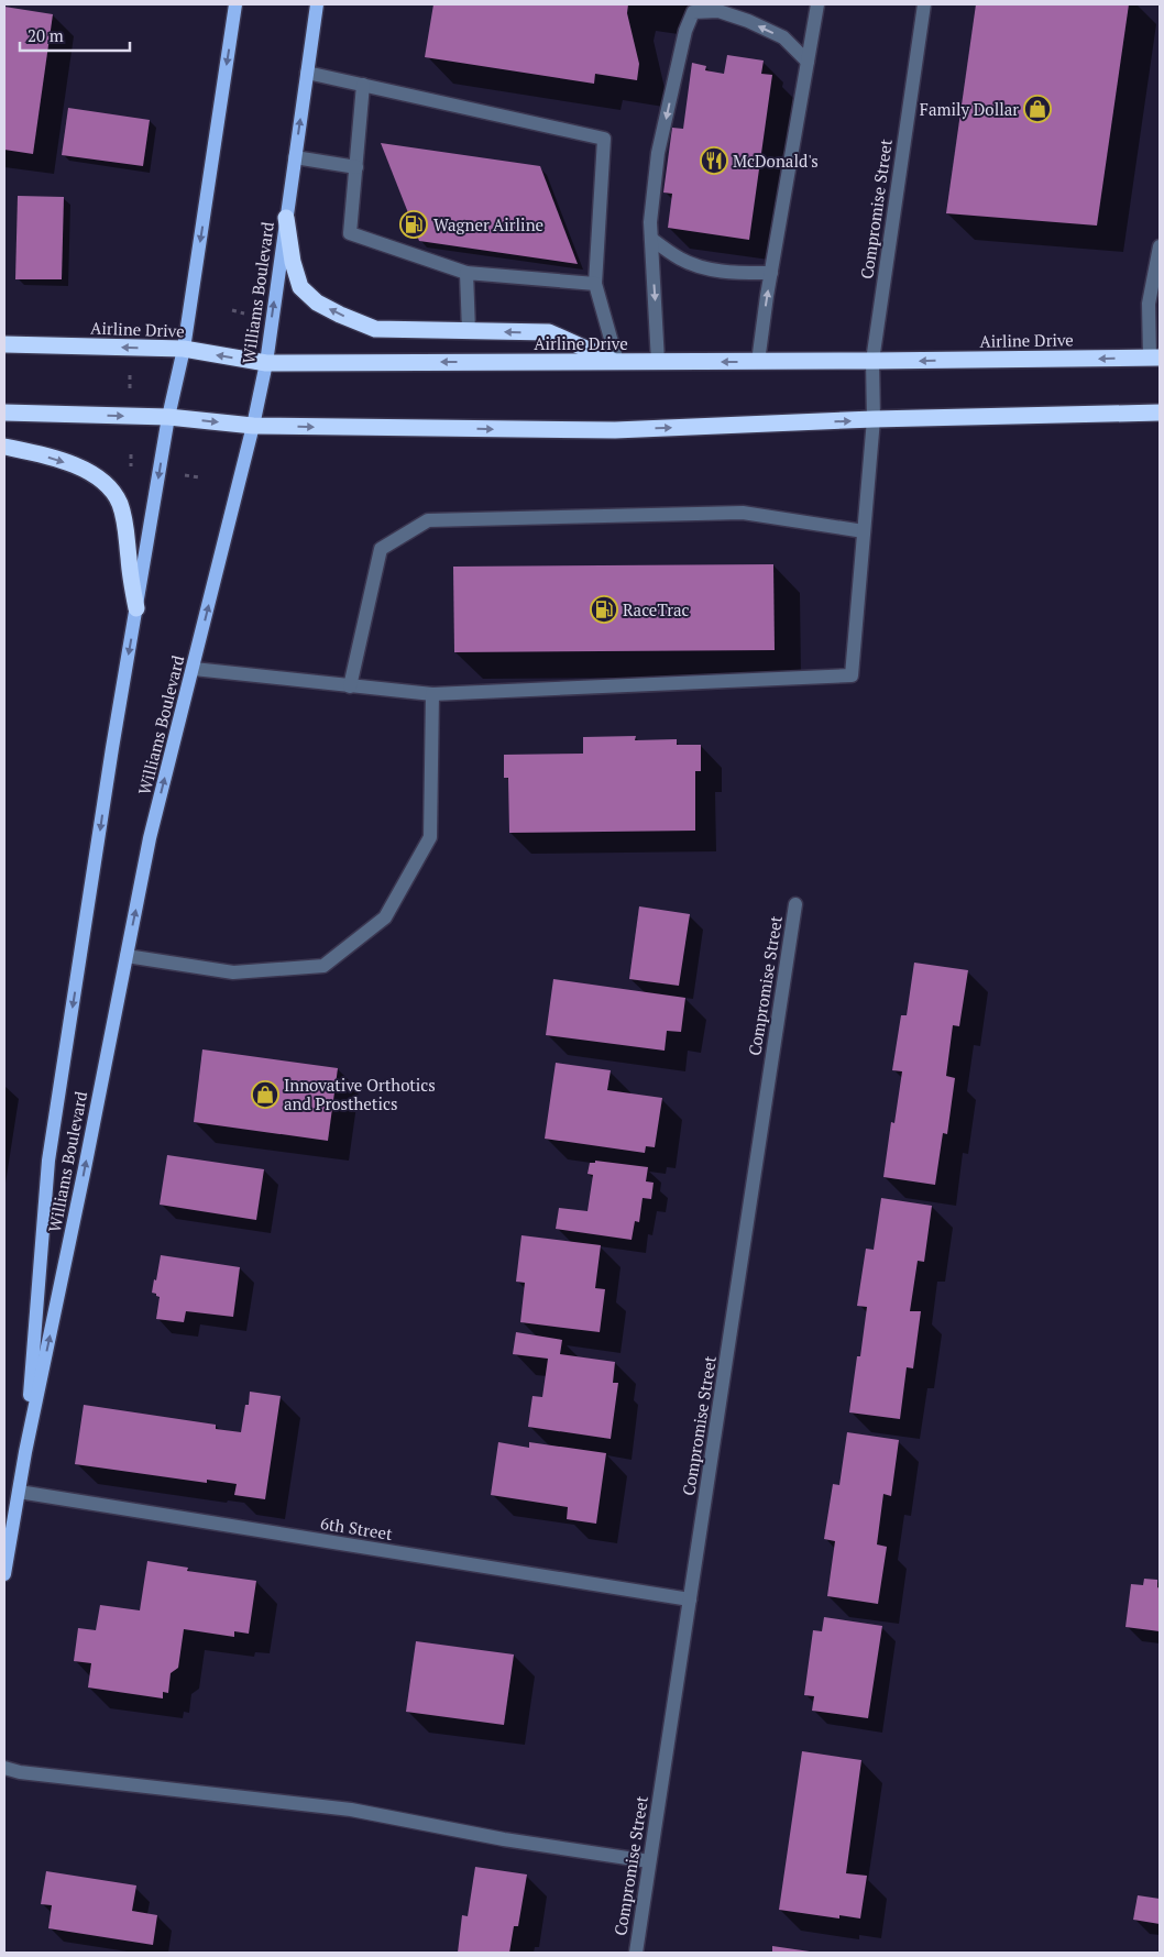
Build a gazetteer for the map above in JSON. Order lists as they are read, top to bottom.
{
  "streets": {
    "highway": ["Airline Drive"],
    "main road": ["Williams Boulevard"],
    "street": ["Compromise Street", "6th Street"]
  },
  "crossings": [
    ["Compromise Street", "Airline Drive"],
    ["Compromise Street", "6th Street"],
    ["Williams Boulevard", "Airline Drive"],
    ["Williams Boulevard", "6th Street"]
  ],
  "places": {
    "shop": ["Family Dollar", "Innovative Orthotics and Prosthetics"],
    "restaurant": ["McDonald's"],
    "fuel station": ["Wagner Airline", "RaceTrac"]
  },
  "scale_bar": "20 m"
}
